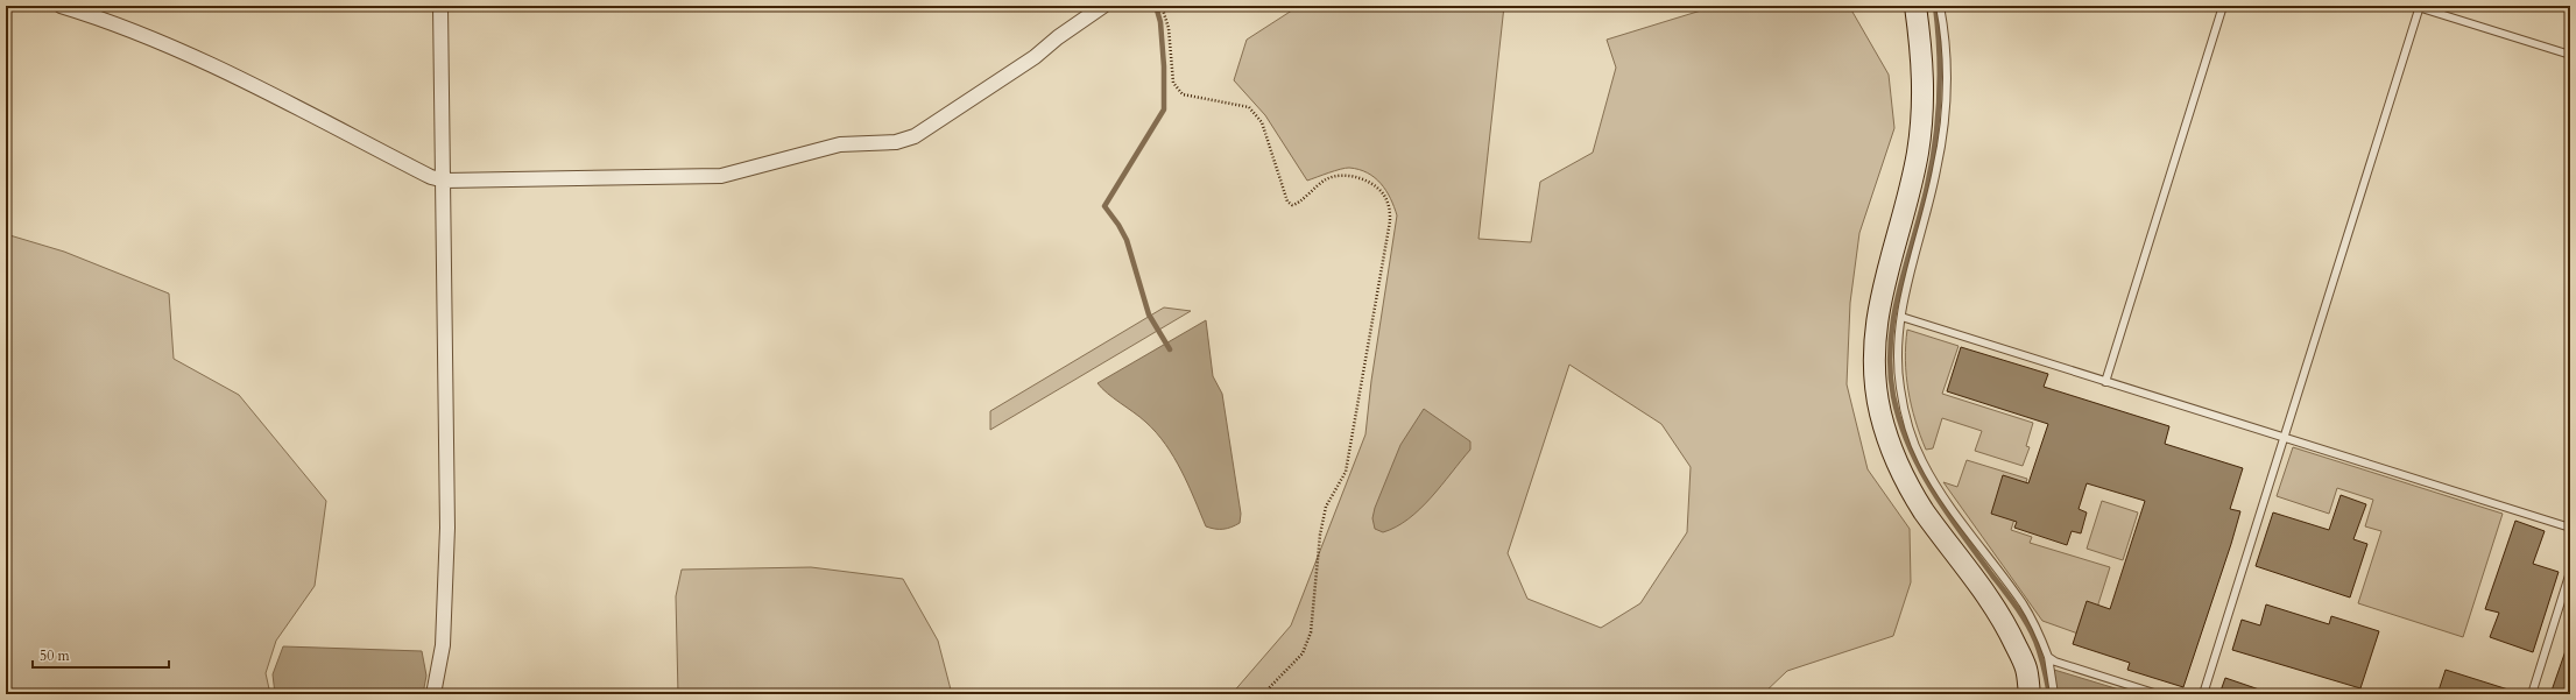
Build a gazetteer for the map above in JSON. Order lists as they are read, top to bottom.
{
  "scale_bar": "50 m"
}
